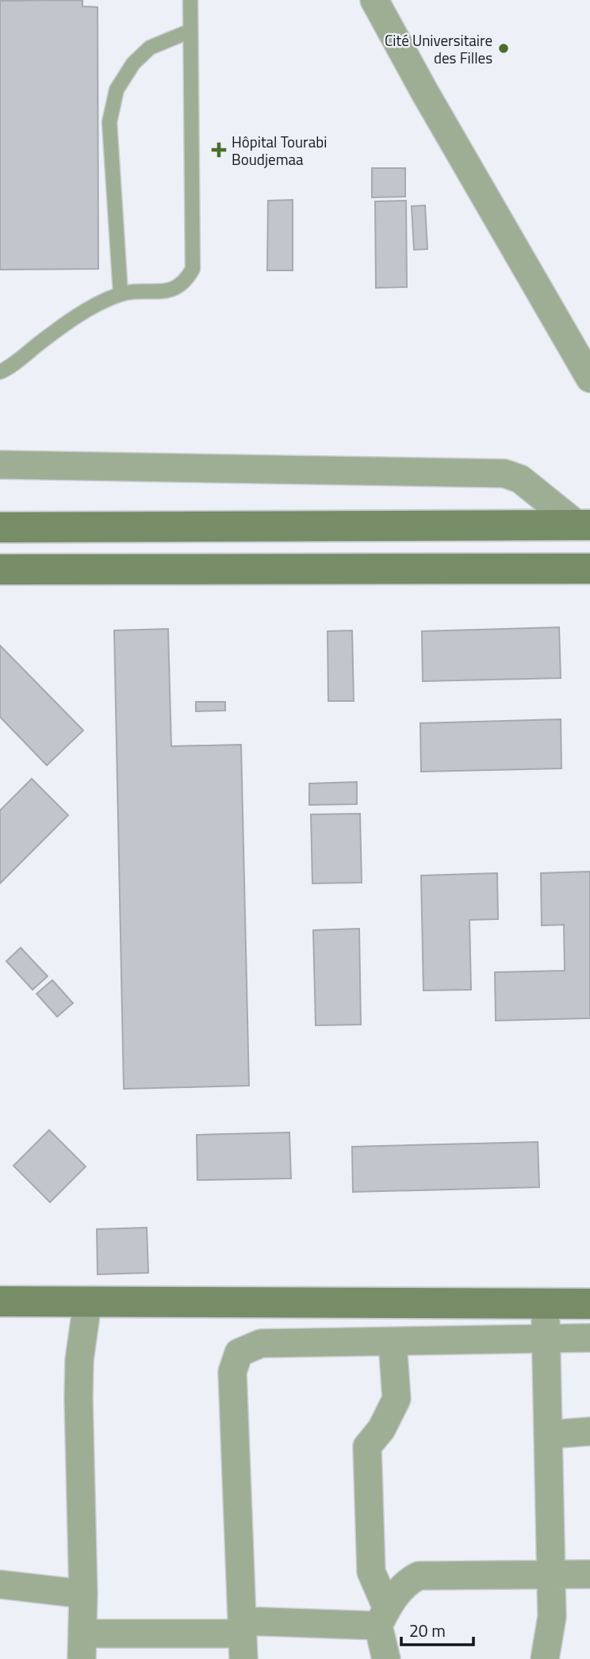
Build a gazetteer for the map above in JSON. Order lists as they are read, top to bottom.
{
  "places": {
    "other": ["Cité Universitaire des Filles"],
    "health": ["Hôpital Tourabi Boudjemaa"]
  },
  "scale_bar": "20 m"
}
